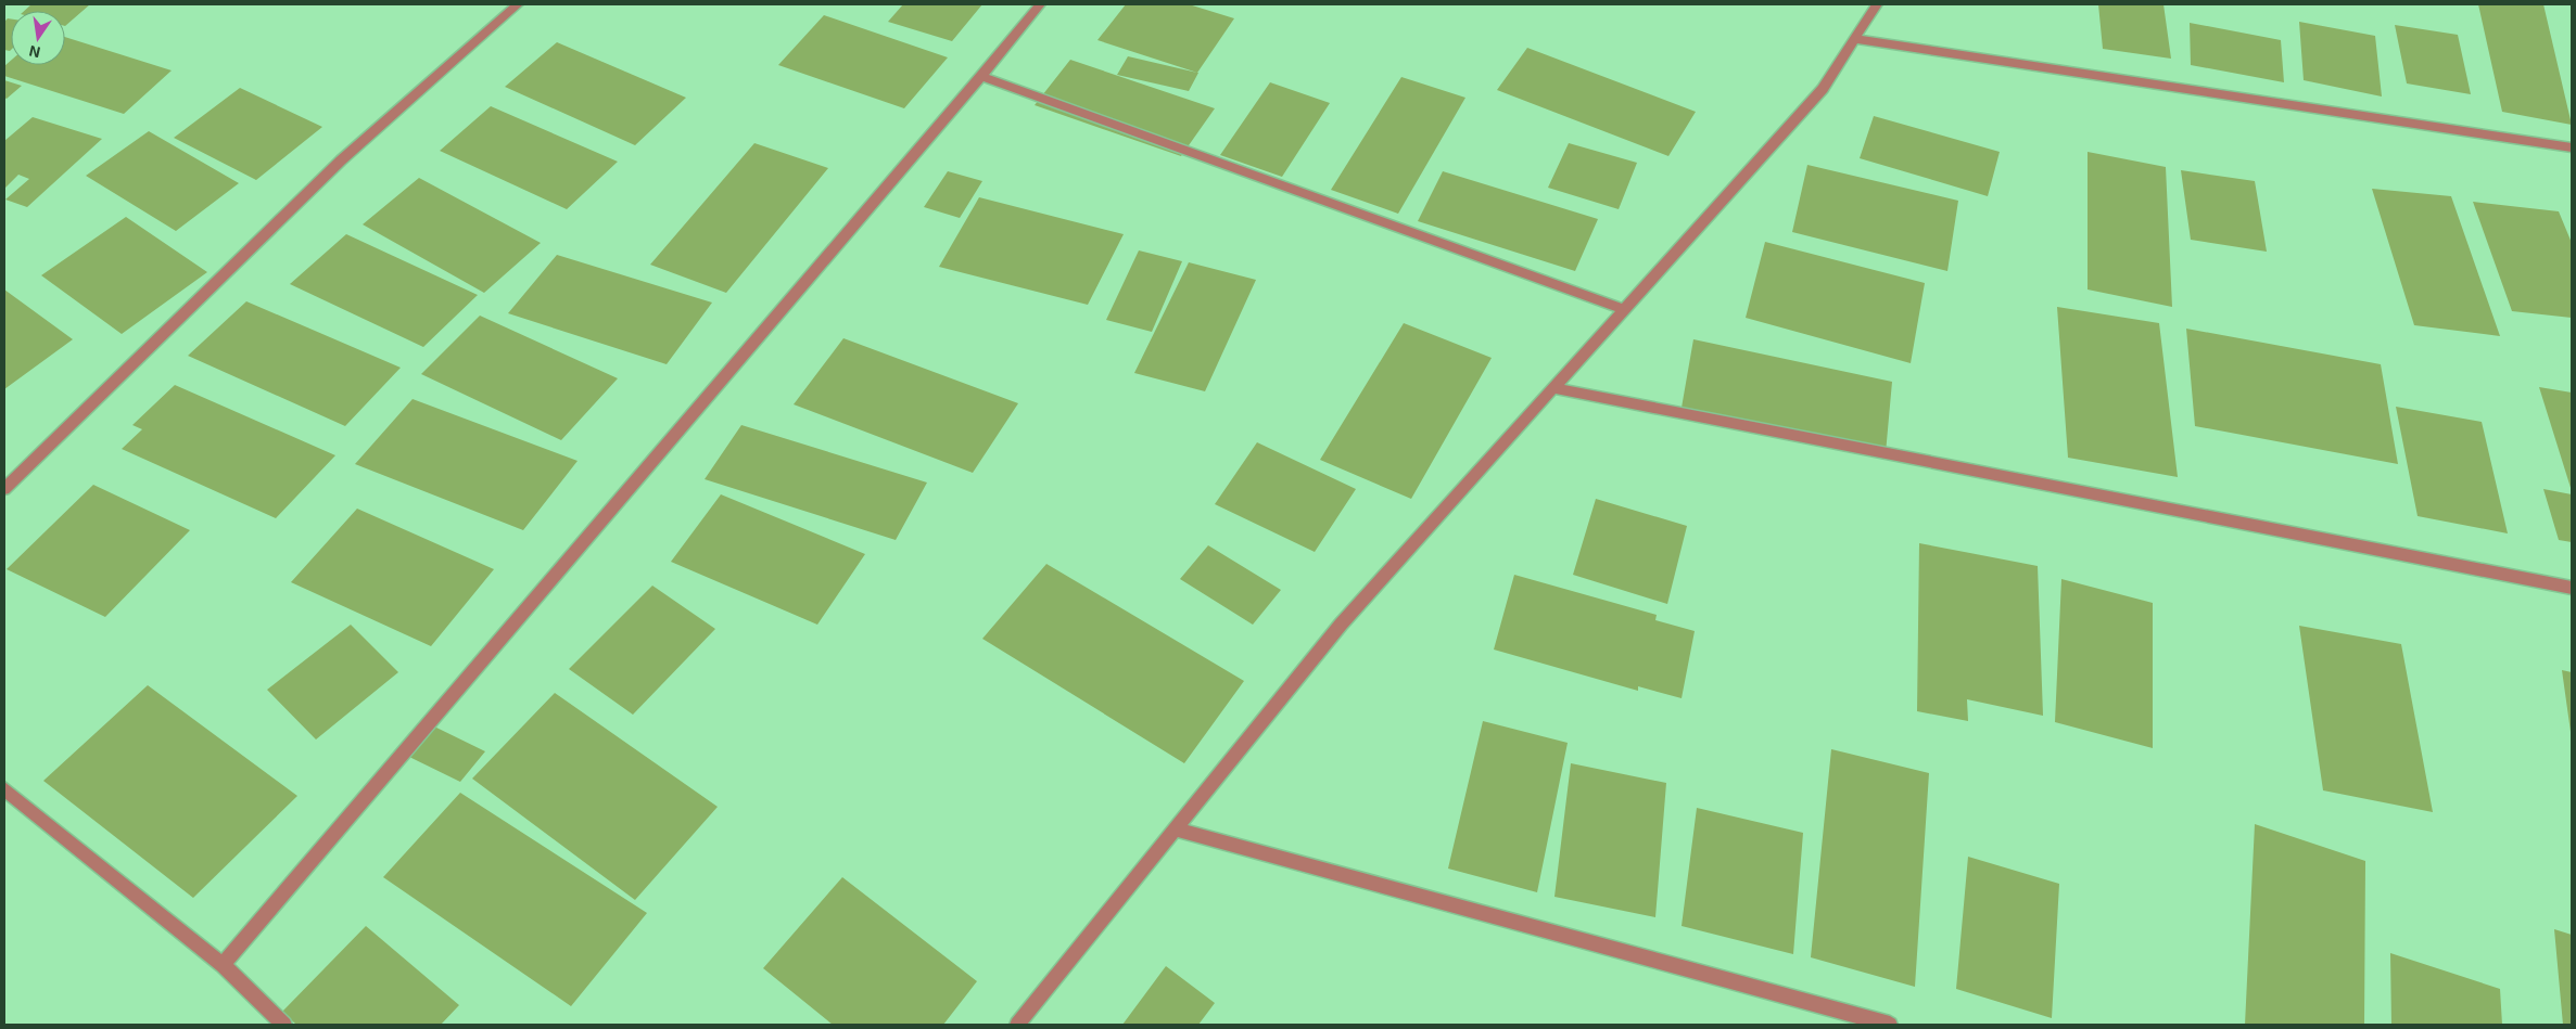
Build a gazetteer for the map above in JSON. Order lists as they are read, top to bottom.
{
  "north": "bottom"
}
